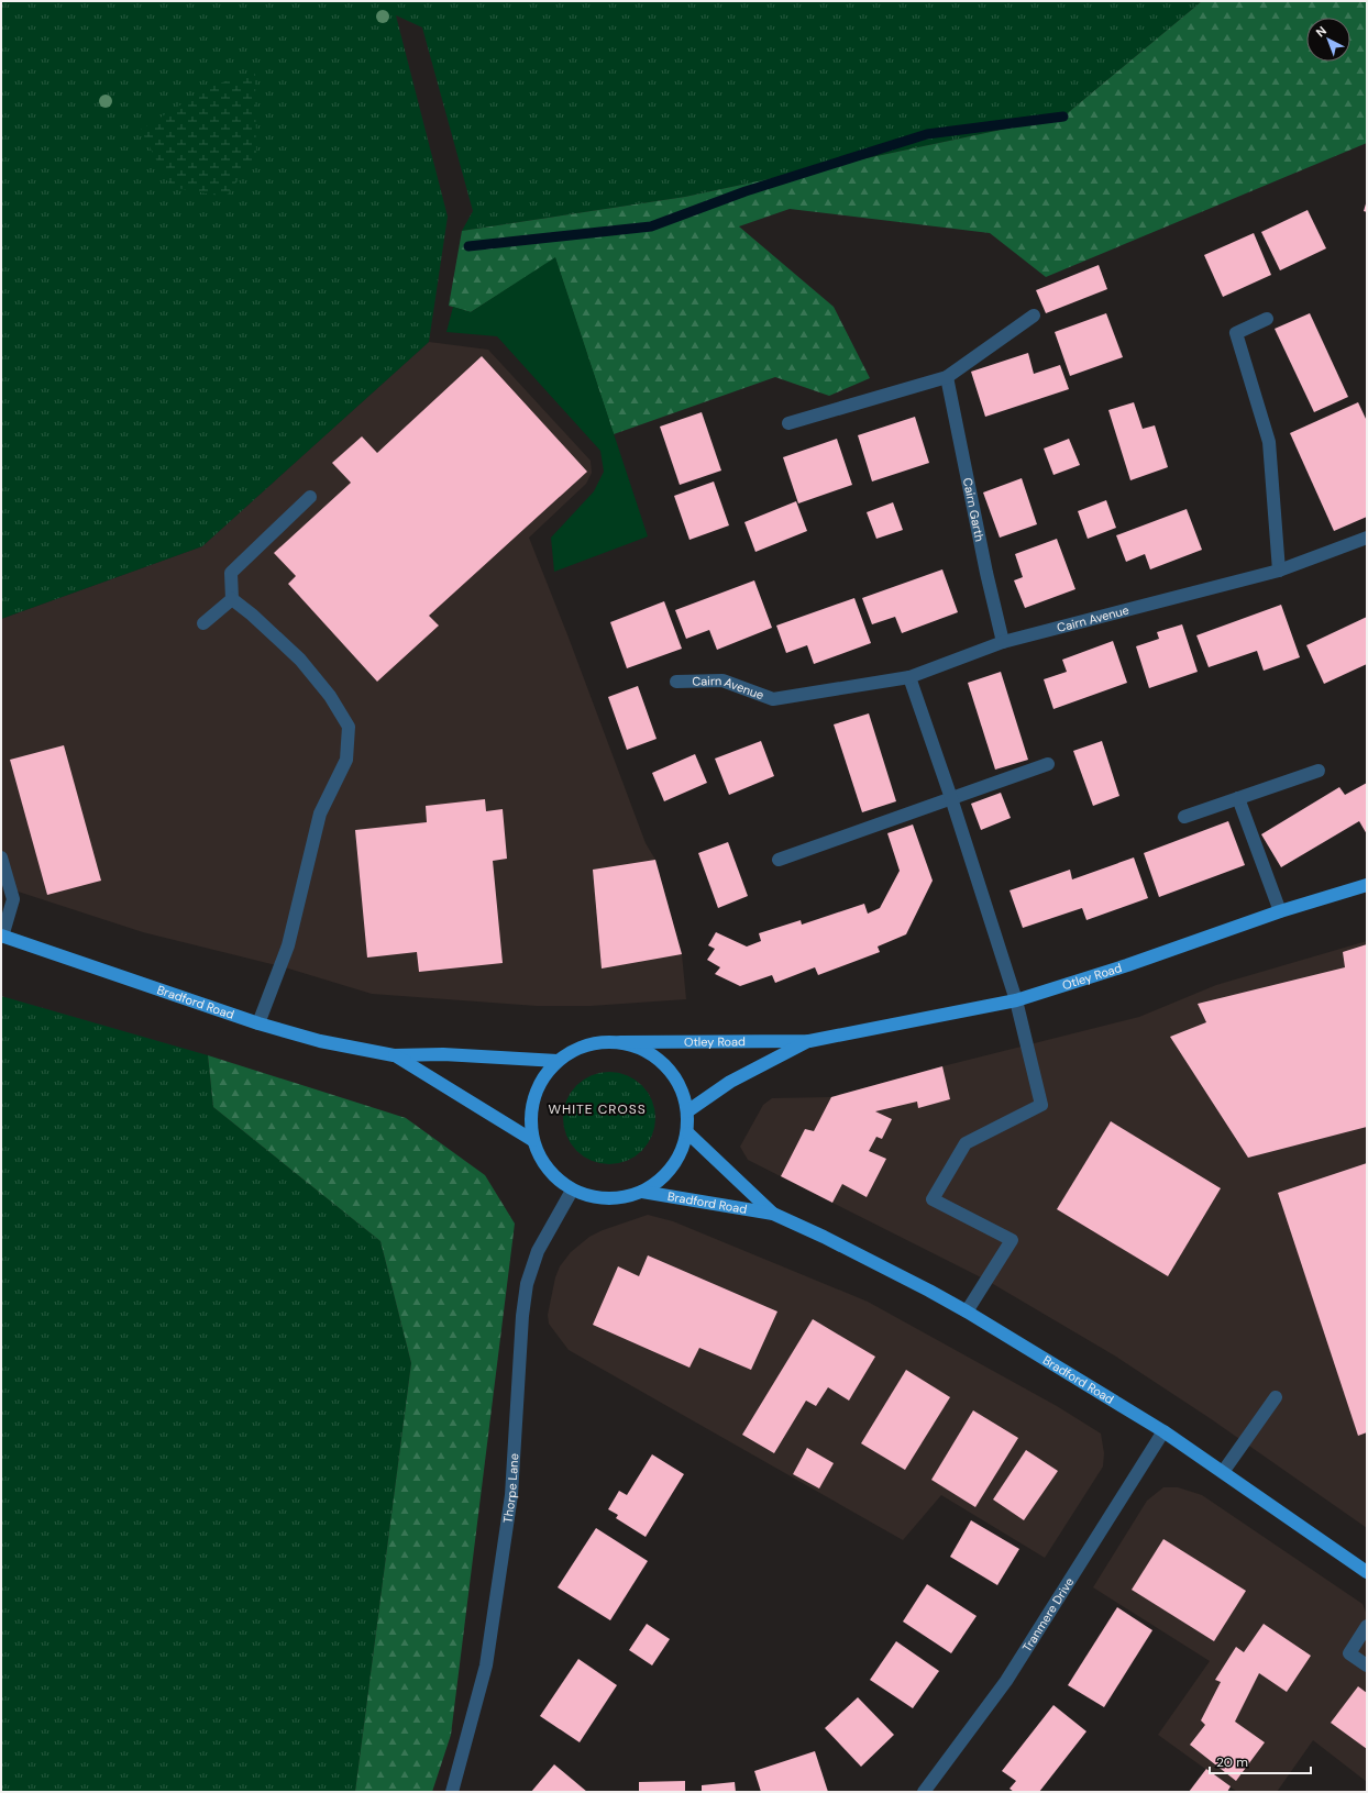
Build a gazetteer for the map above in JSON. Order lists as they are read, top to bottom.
{
  "streets": {
    "main road": ["Otley Road", "Bradford Road"],
    "street": [
      "Cairn Garth",
      "Cairn Avenue",
      "Thorpe Lane",
      "Tranmere Drive"
    ]
  },
  "crossings": [
    ["Cairn Garth", "Cairn Avenue"],
    ["Otley Road", "Bradford Road"],
    ["Otley Road", "Thorpe Lane"],
    ["Bradford Road", "Thorpe Lane"],
    ["Bradford Road", "Tranmere Drive"]
  ],
  "districts": ["WHITE CROSS"],
  "scale_bar": "20 m",
  "north": "top left"
}
